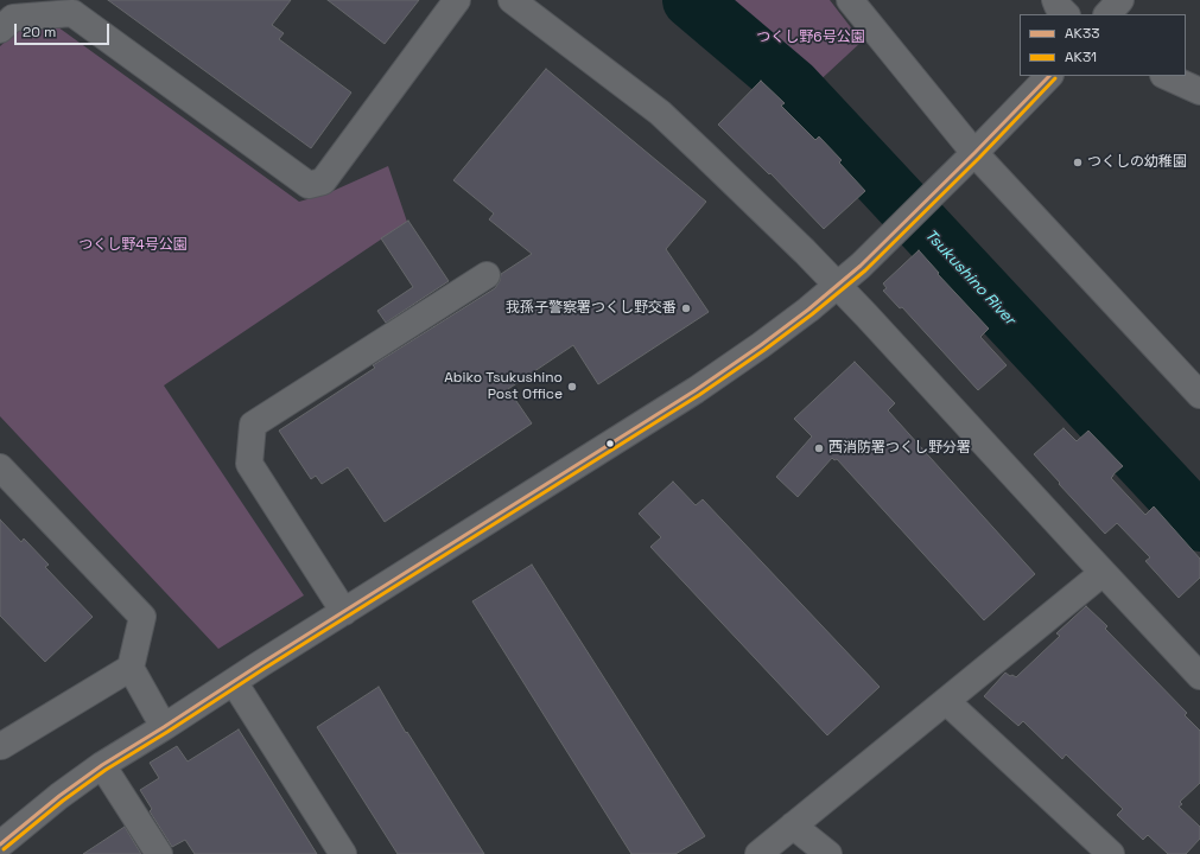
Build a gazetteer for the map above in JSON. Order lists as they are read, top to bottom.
{
  "water": ["Tsukushino River"],
  "parks": ["つくし野6号公園", "つくし野4号公園"],
  "places": [
    "つくしの幼稚園",
    "我孫子警察署つくし野交番",
    "Abiko Tsukushino Post Office",
    "西消防署つくし野分署"
  ],
  "lines": ["transit line AK33", "transit line AK31"],
  "legend": ["AK33", "AK31"],
  "scale_bar": "20 m"
}
